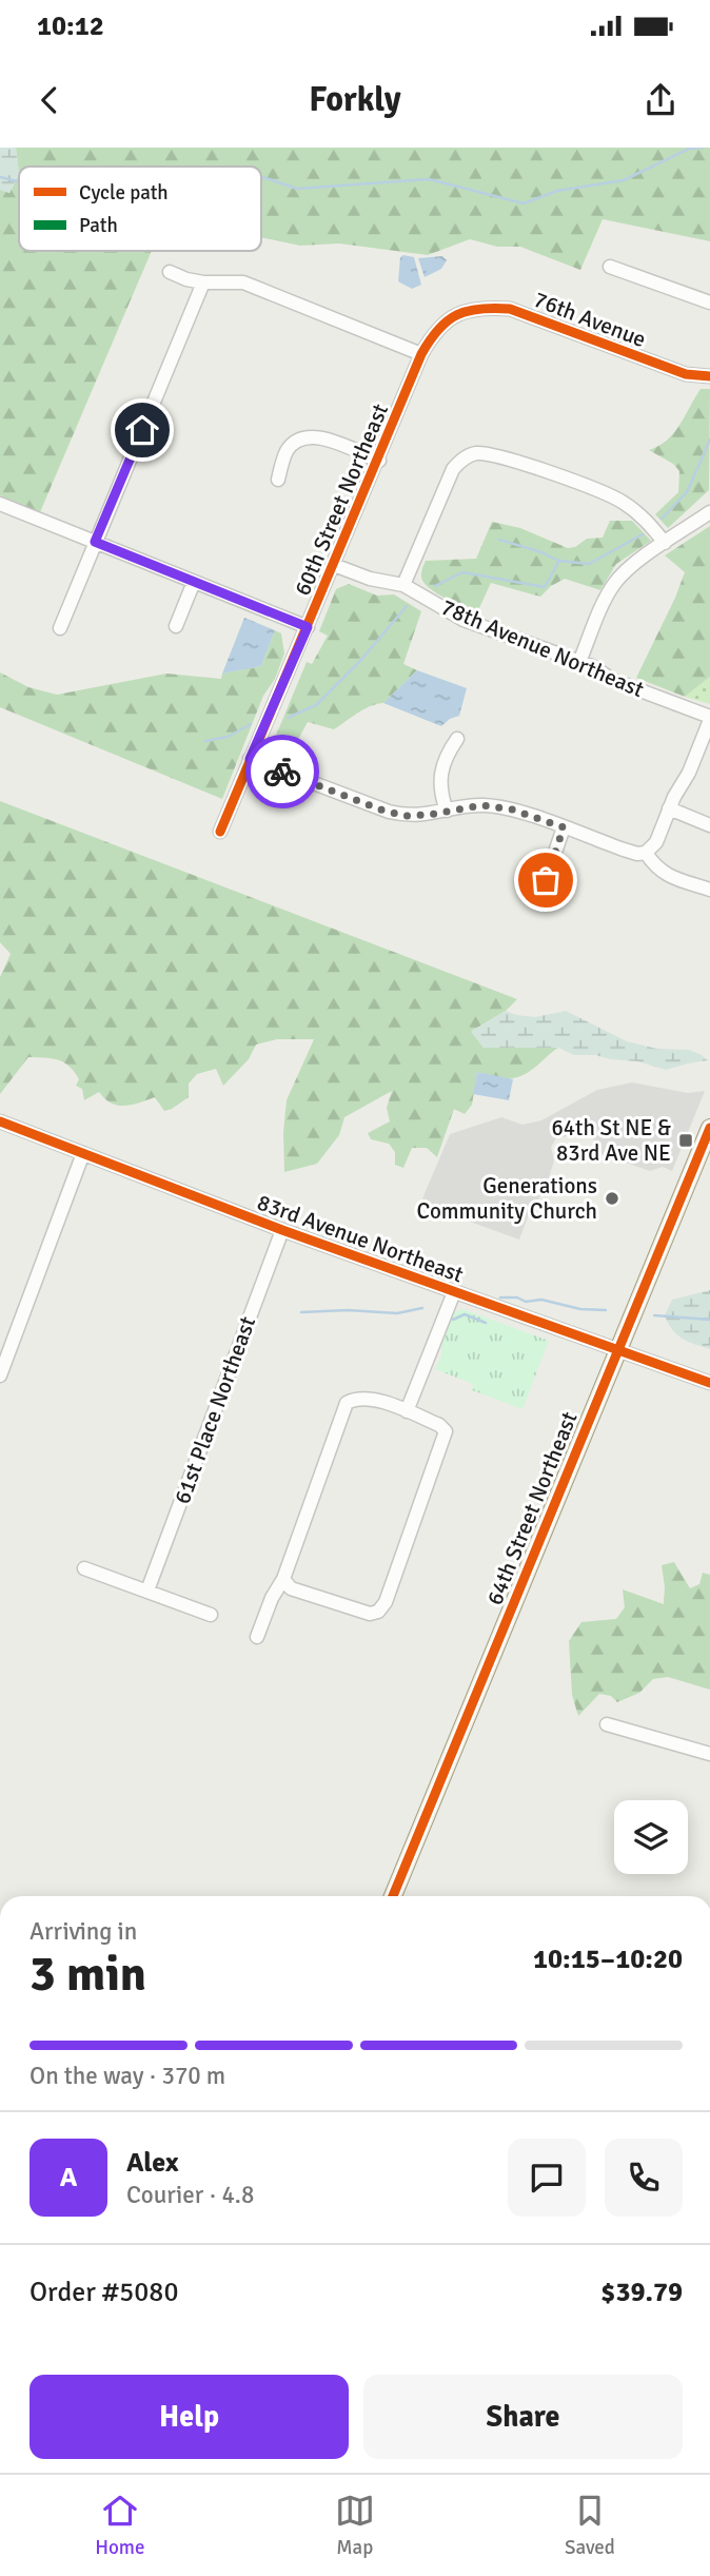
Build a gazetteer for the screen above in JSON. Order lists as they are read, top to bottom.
{
  "streets": {
    "main road": ["64th Street Northeast"],
    "street": [
      "76th Avenue",
      "60th Street Northeast",
      "78th Avenue Northeast",
      "83rd Avenue Northeast",
      "61st Place Northeast"
    ]
  },
  "crossings": [
    ["76th Avenue", "60th Street Northeast"],
    ["60th Street Northeast", "78th Avenue Northeast"],
    ["83rd Avenue Northeast", "61st Place Northeast"],
    ["83rd Avenue Northeast", "64th Street Northeast"]
  ],
  "places": {
    "transit": ["64th St NE & 83rd Ave NE"],
    "other": ["Generations Community Church"]
  },
  "legend": ["Cycle path", "Path"],
  "page": {
    "status": "10:12",
    "header": "Forkly",
    "heading": ["3 min", "Arriving in", "10:15–10:20"],
    "panel": [
      "Alex",
      "Courier · 4.8",
      "Order #5080",
      "$39.79"
    ],
    "bar": "On the way · 370 m",
    "round": "A",
    "buttons": ["Help", "Share"],
    "tabs": ["Home", "Map", "Saved"]
  }
}
